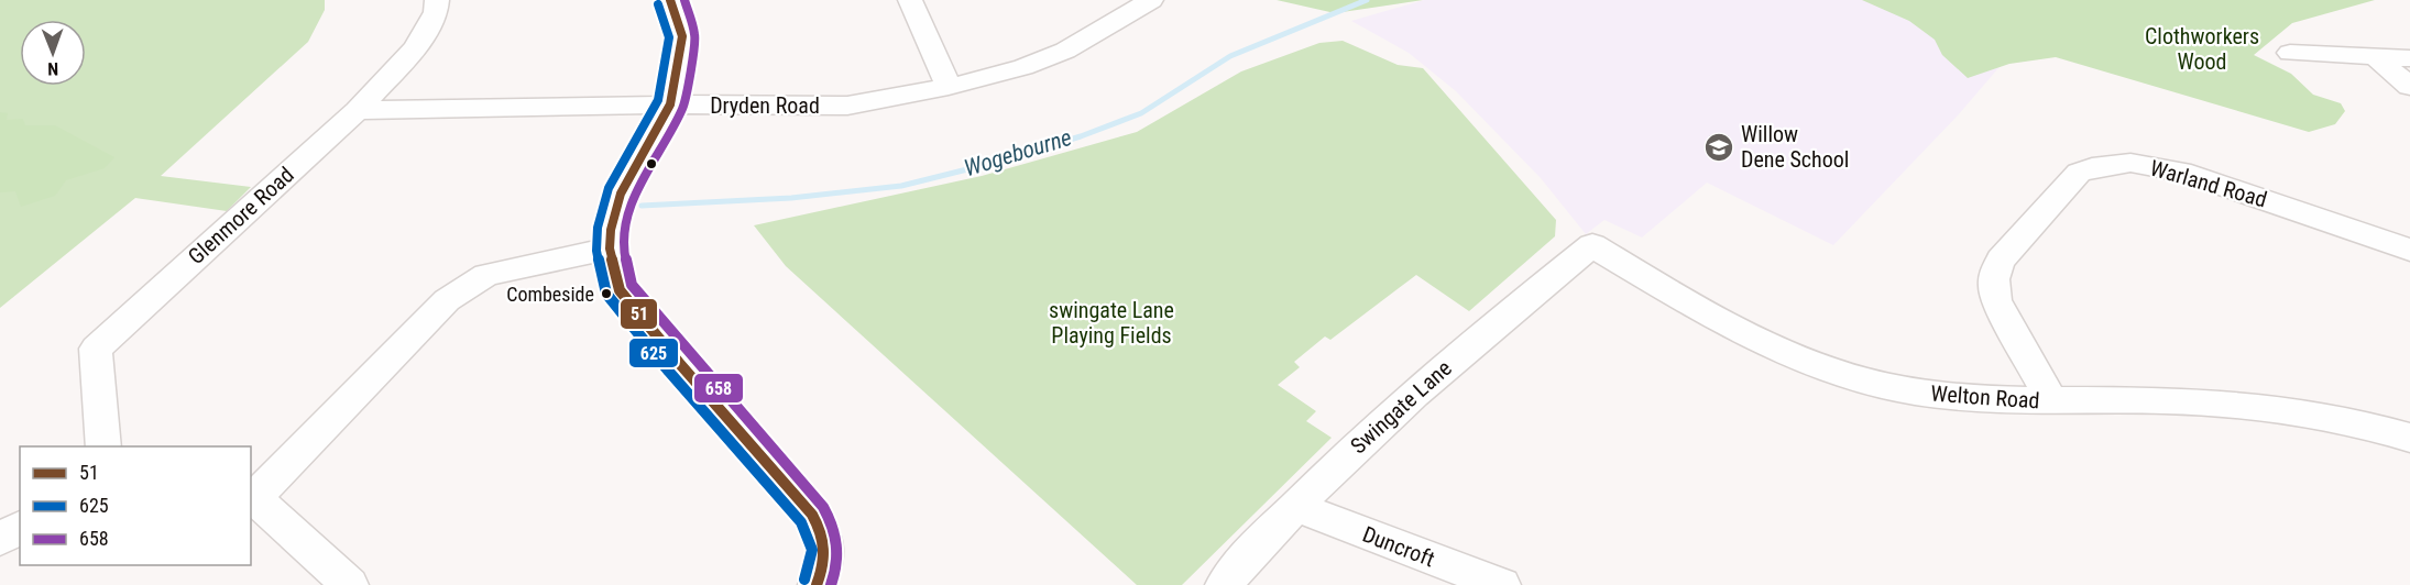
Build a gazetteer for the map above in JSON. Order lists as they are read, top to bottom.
{
  "streets": {
    "street": [
      "Dryden Road",
      "Warland Road",
      "Glenmore Road",
      "Welton Road",
      "Swingate Lane",
      "Duncroft"
    ]
  },
  "crossings": [
    ["Dryden Road", "Glenmore Road"],
    ["Warland Road", "Welton Road"],
    ["Welton Road", "Swingate Lane"],
    ["Swingate Lane", "Duncroft"]
  ],
  "water": ["Wogebourne"],
  "parks": ["Clothworkers Wood", "swingate Lane Playing Fields"],
  "places": {
    "school or university": ["Willow Dene School"],
    "other": ["Combeside"]
  },
  "lines": ["transit line 51", "transit line 658", "transit line 625"],
  "legend": ["51", "625", "658"],
  "north": "bottom"
}
